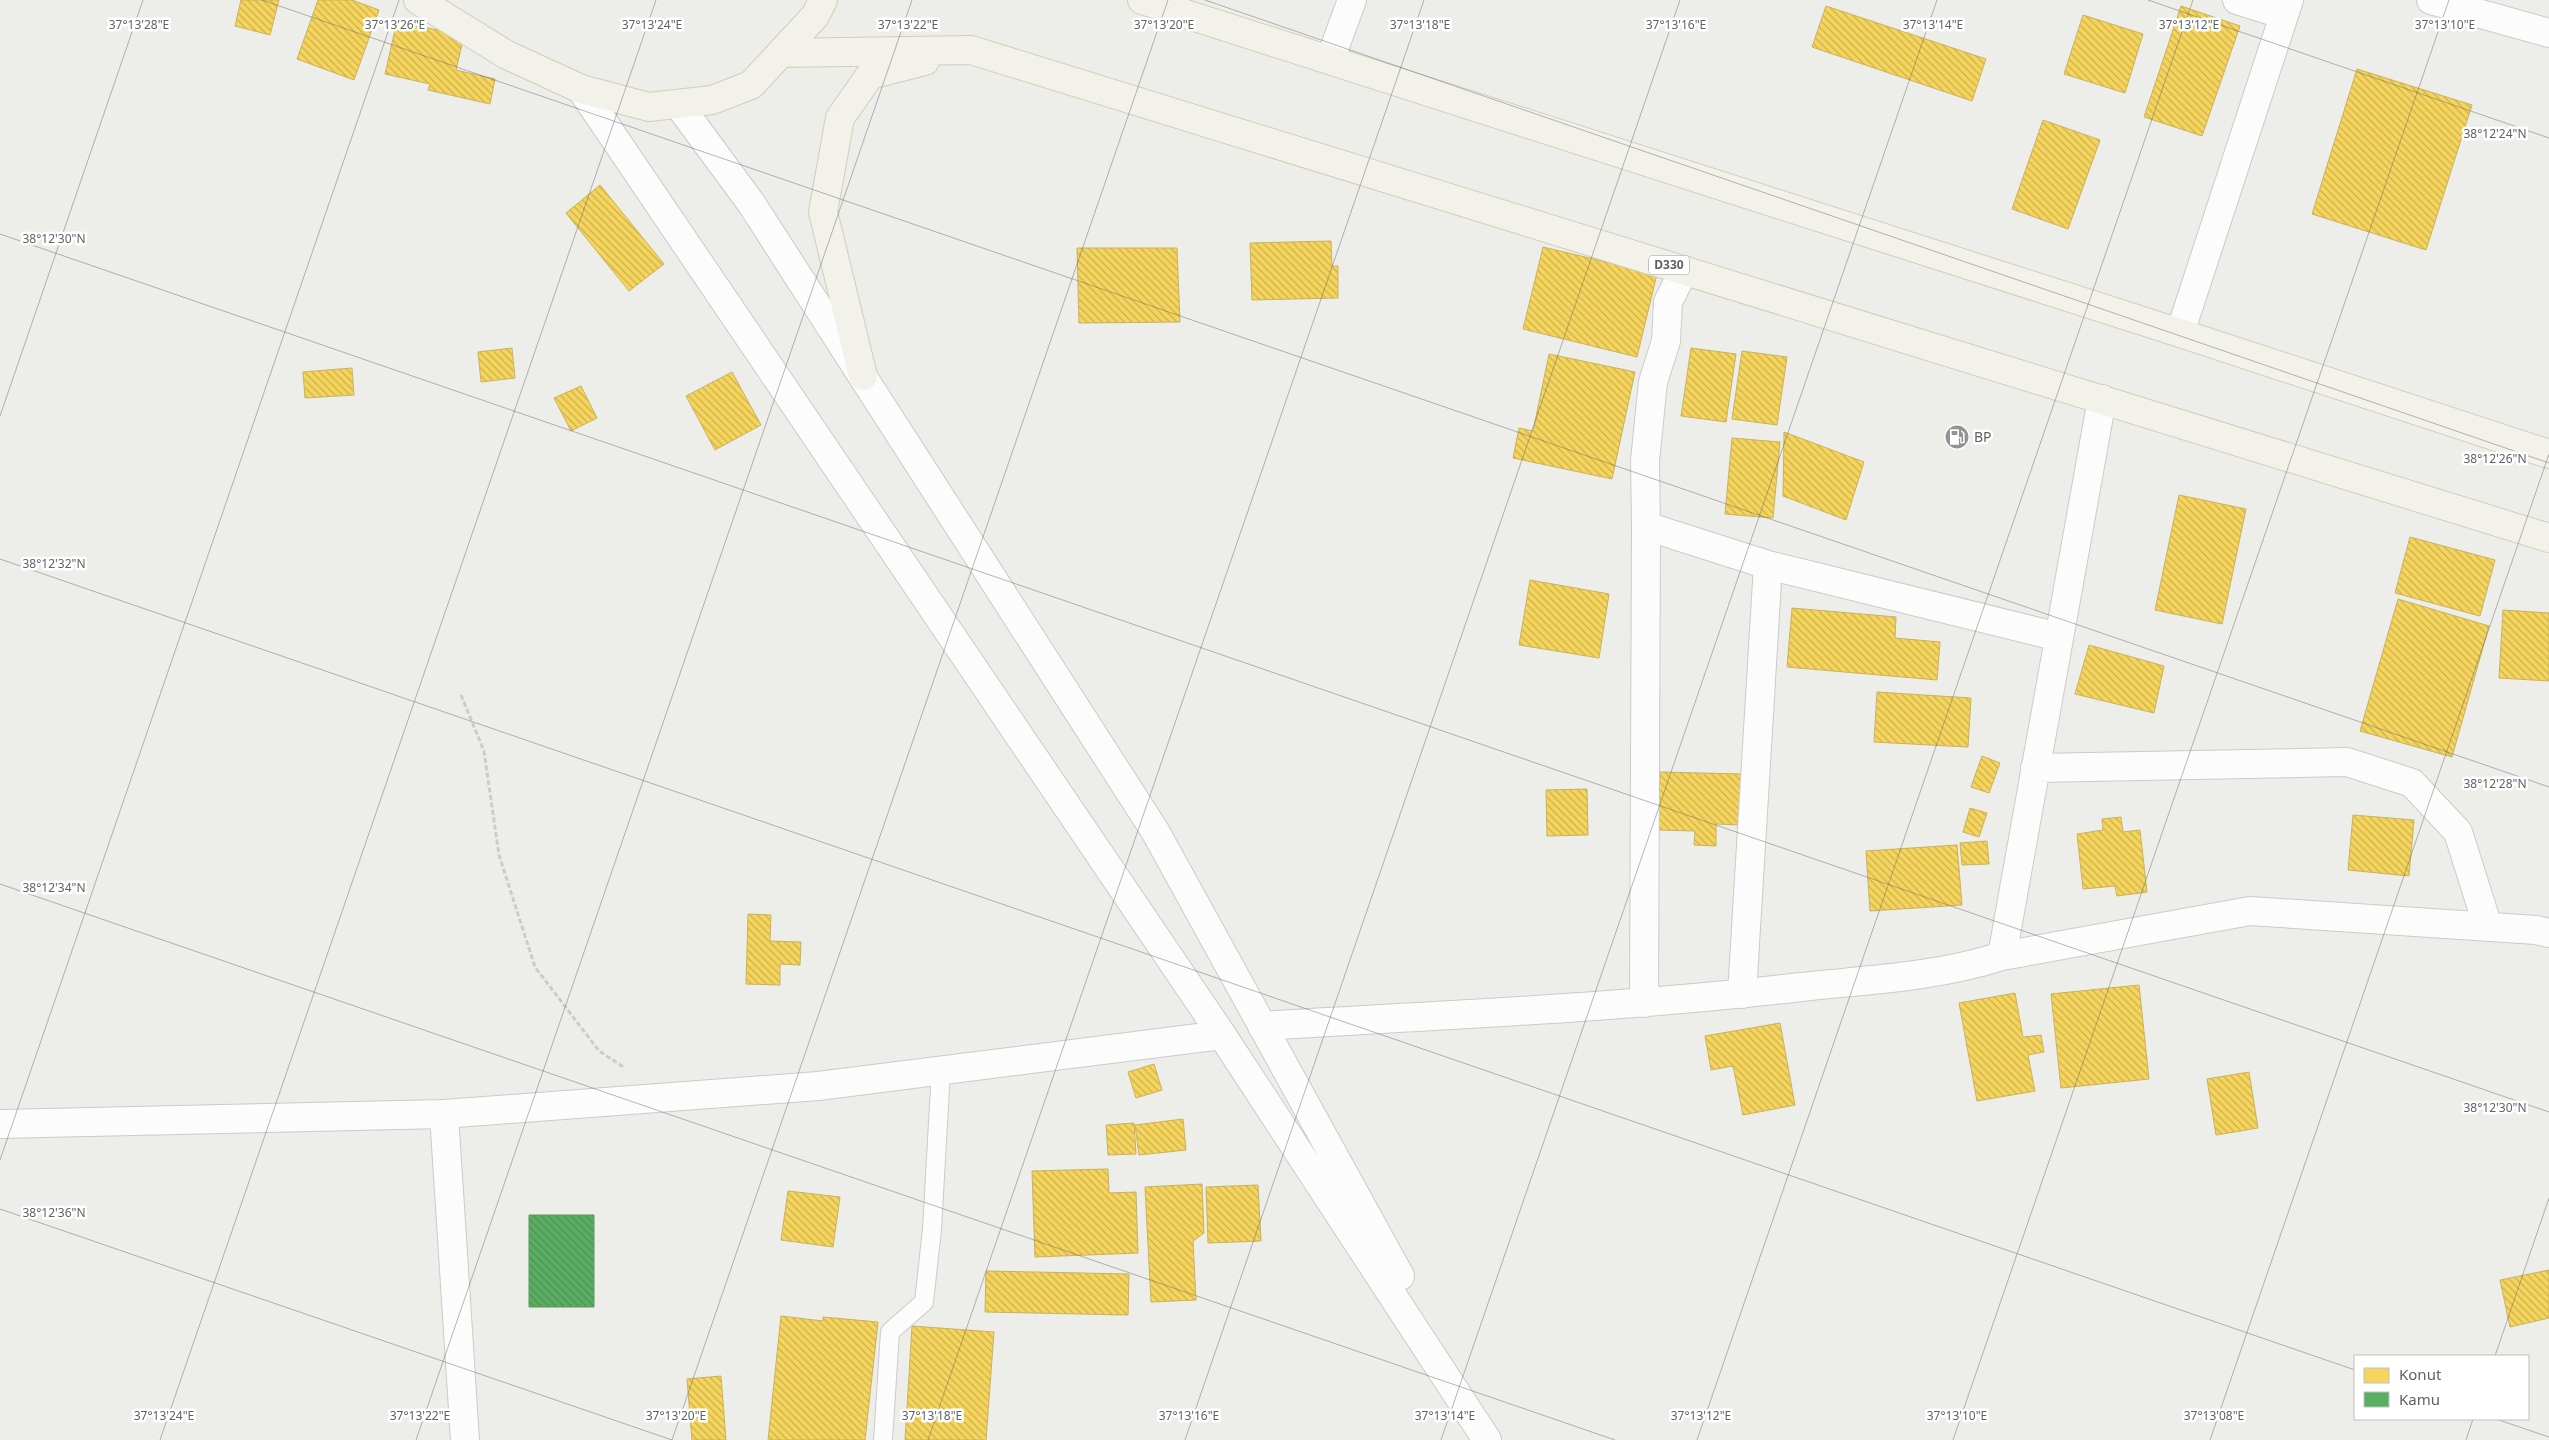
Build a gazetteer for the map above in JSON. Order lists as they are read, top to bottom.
{
  "streets": {
    "main road": ["D330"]
  },
  "places": {
    "fuel station": ["BP"]
  },
  "legend": ["Konut", "Kamu"],
  "coordinates": [
    "37°13'28\"E",
    "37°13'26\"E",
    "37°13'24\"E",
    "37°13'22\"E",
    "37°13'20\"E",
    "37°13'18\"E",
    "37°13'16\"E",
    "37°13'14\"E",
    "37°13'12\"E",
    "37°13'10\"E",
    "38°12'24\"N",
    "38°12'30\"N",
    "38°12'26\"N",
    "38°12'32\"N",
    "38°12'28\"N",
    "38°12'34\"N",
    "38°12'36\"N",
    "37°13'08\"E"
  ]
}
